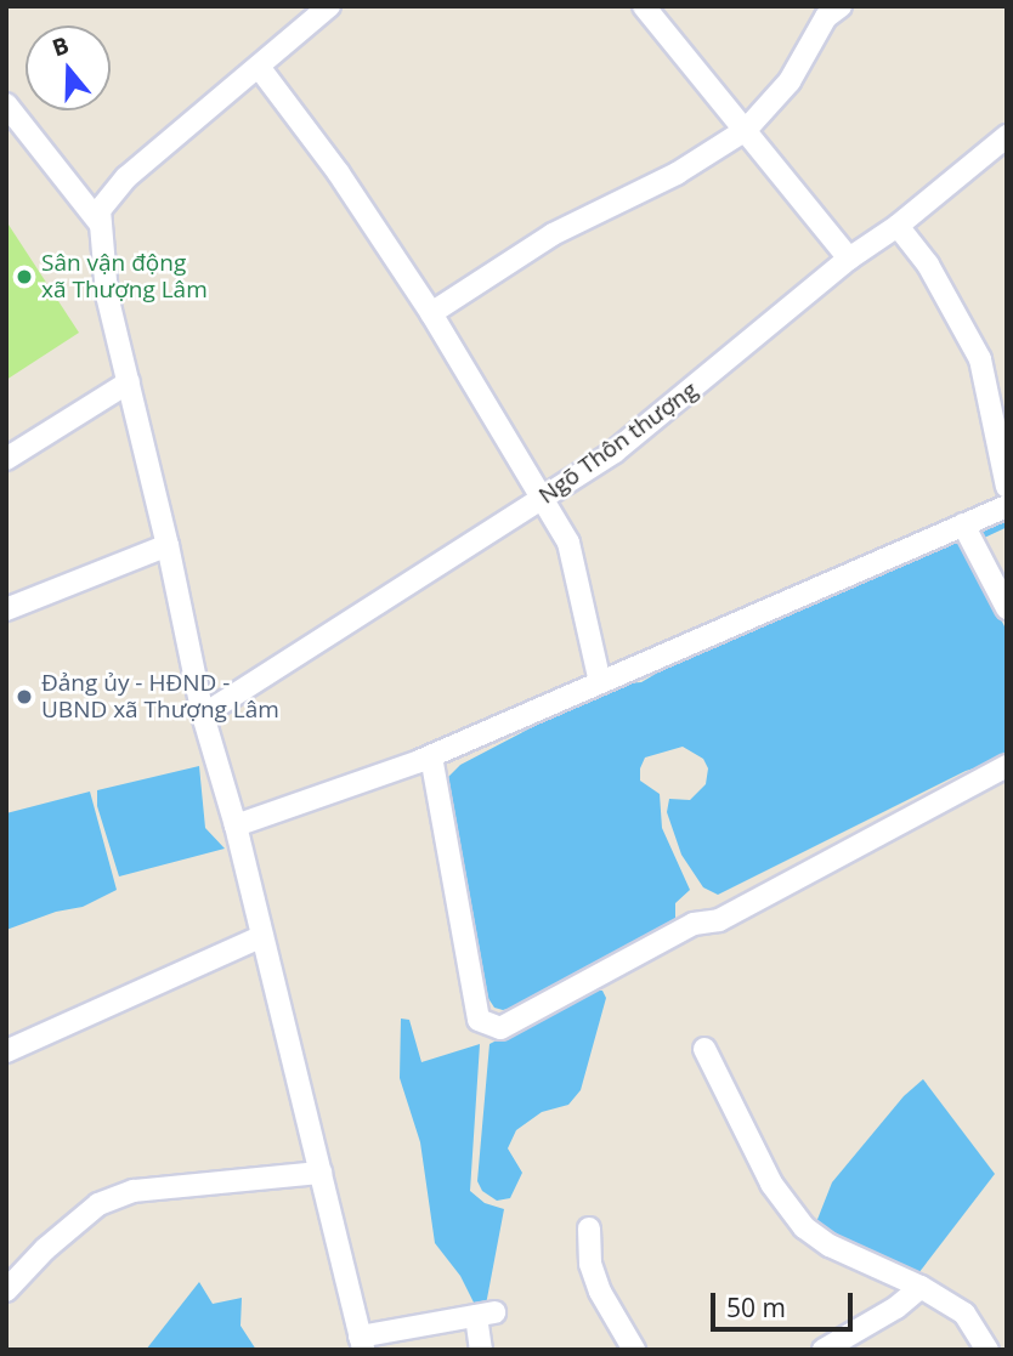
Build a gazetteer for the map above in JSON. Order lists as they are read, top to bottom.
{
  "streets": {
    "street": ["Ngõ Thôn thượng"]
  },
  "places": ["Sân vận động xã Thượng Lâm", "Đảng ủy - HĐND - UBND xã Thượng Lâm"],
  "scale_bar": "50 m",
  "north": "top"
}
